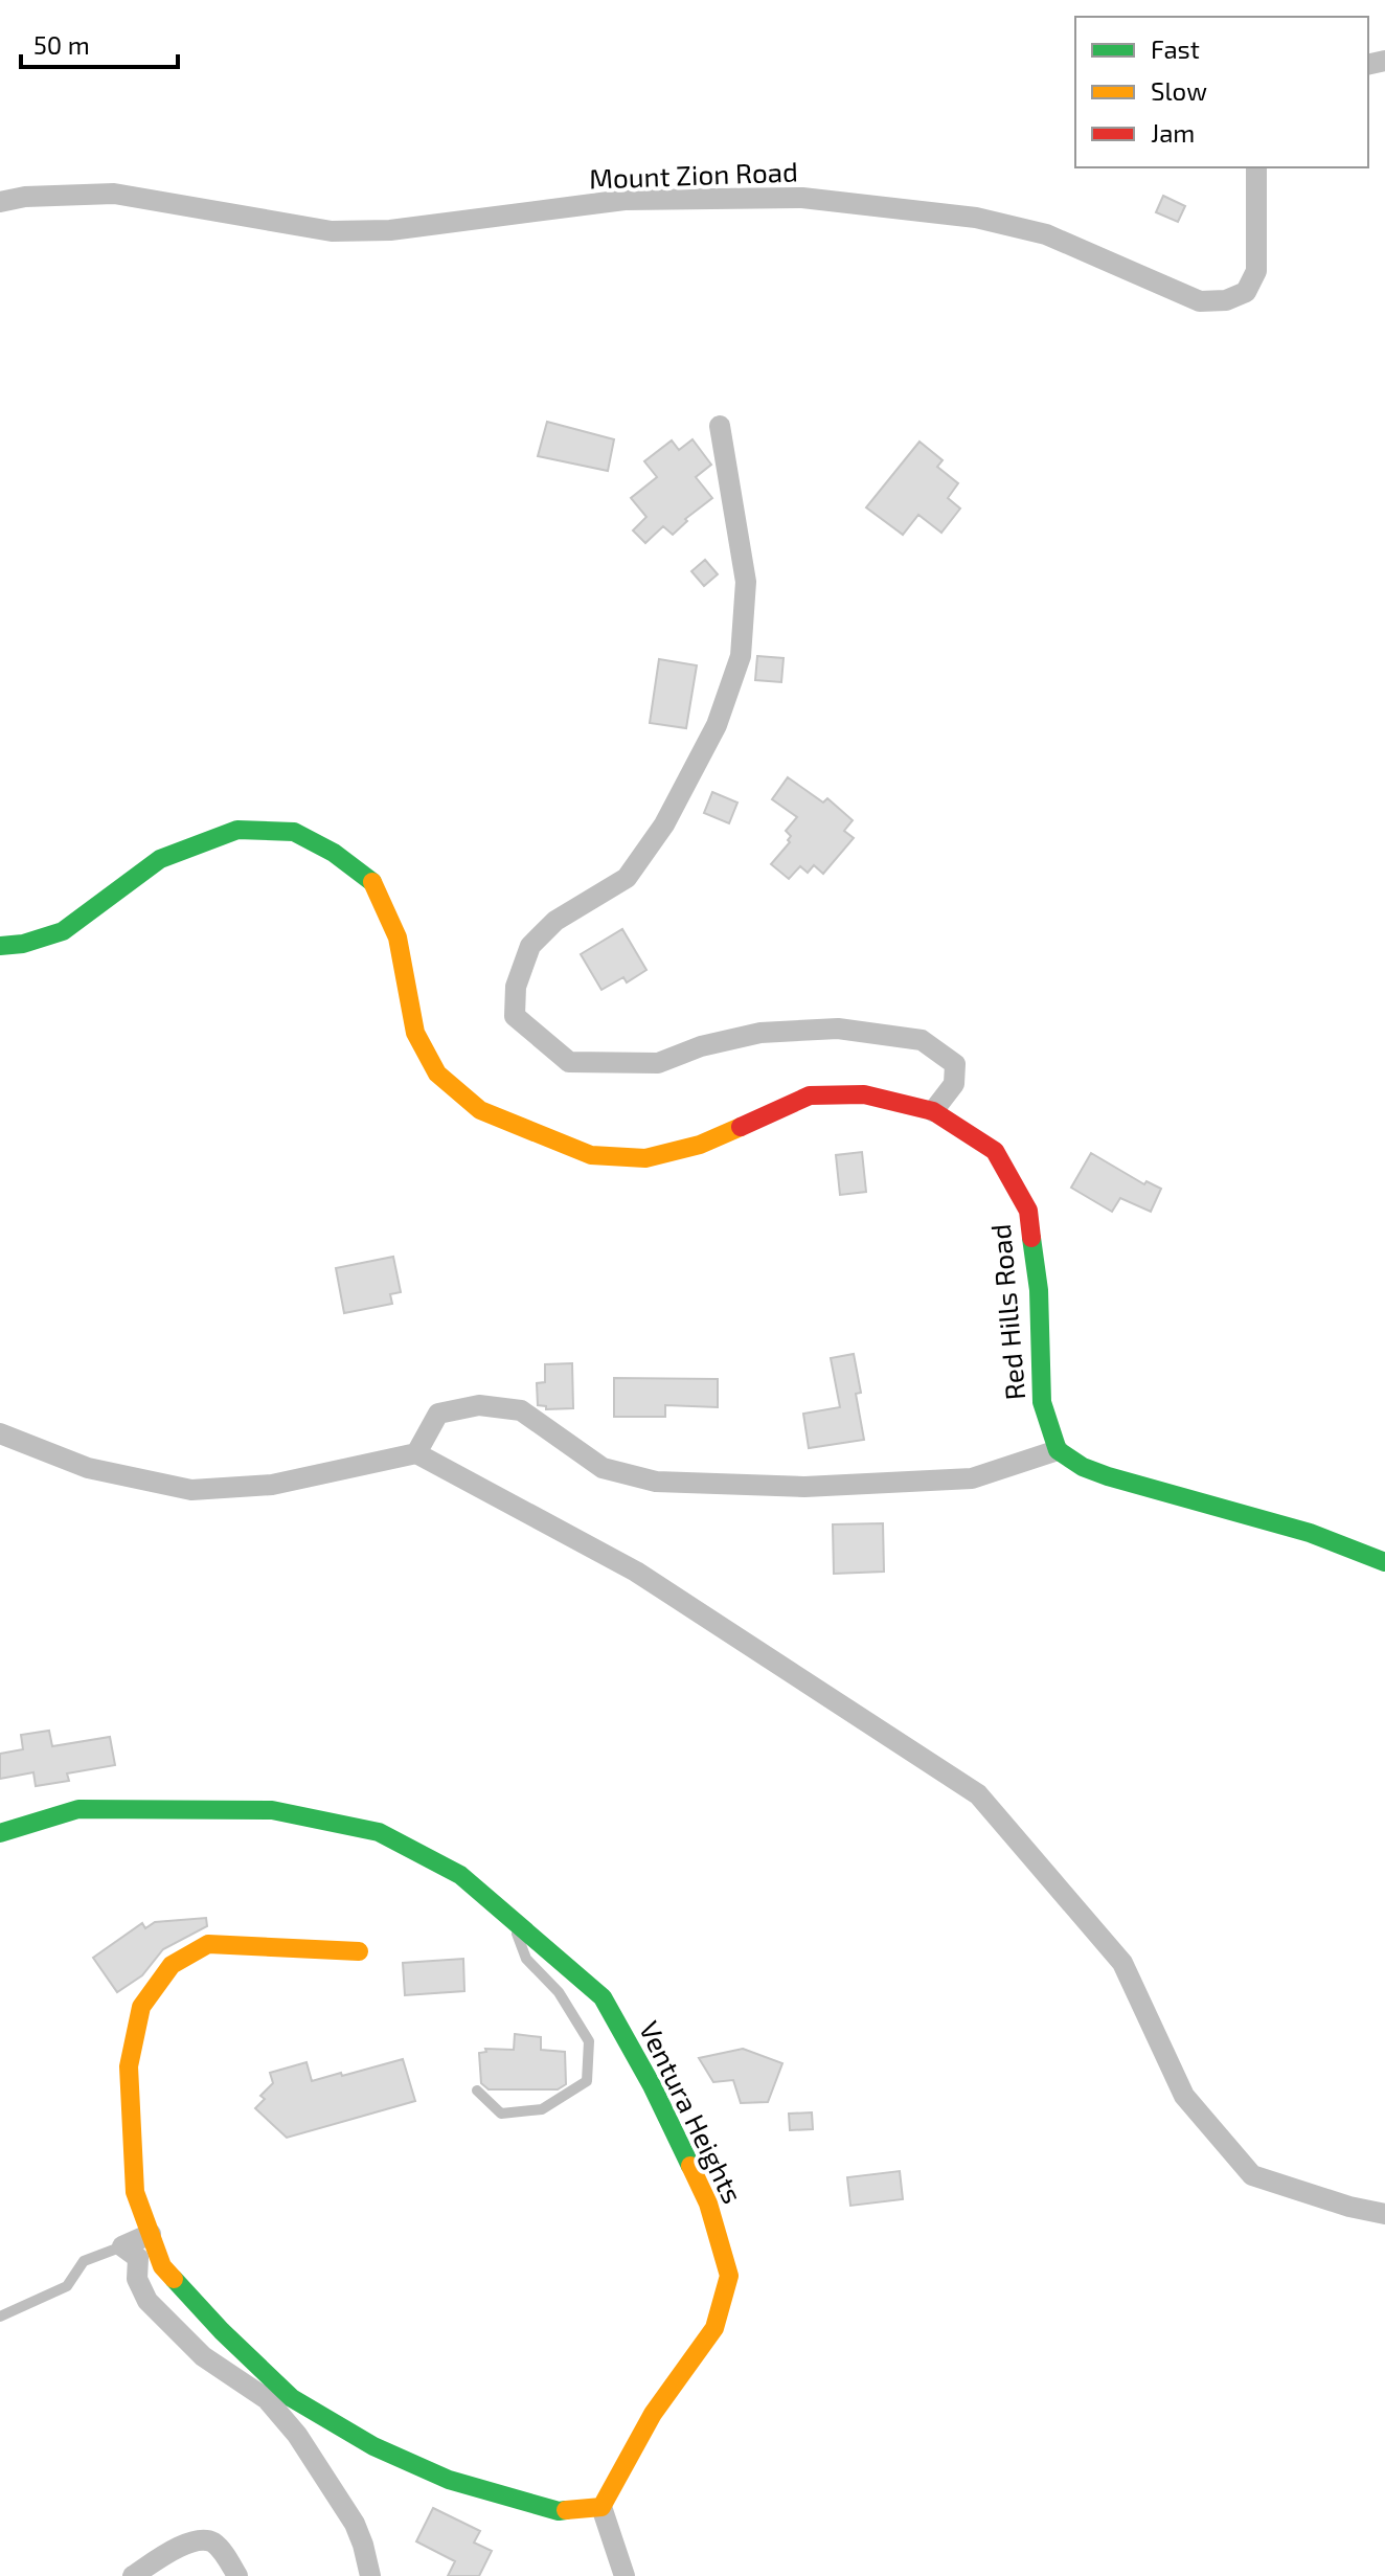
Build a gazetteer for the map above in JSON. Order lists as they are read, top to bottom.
{
  "streets": {
    "street": ["Mount Zion Road", "Red Hills Road", "Ventura Heights"]
  },
  "legend": ["Fast", "Slow", "Jam"],
  "scale_bar": "50 m"
}
